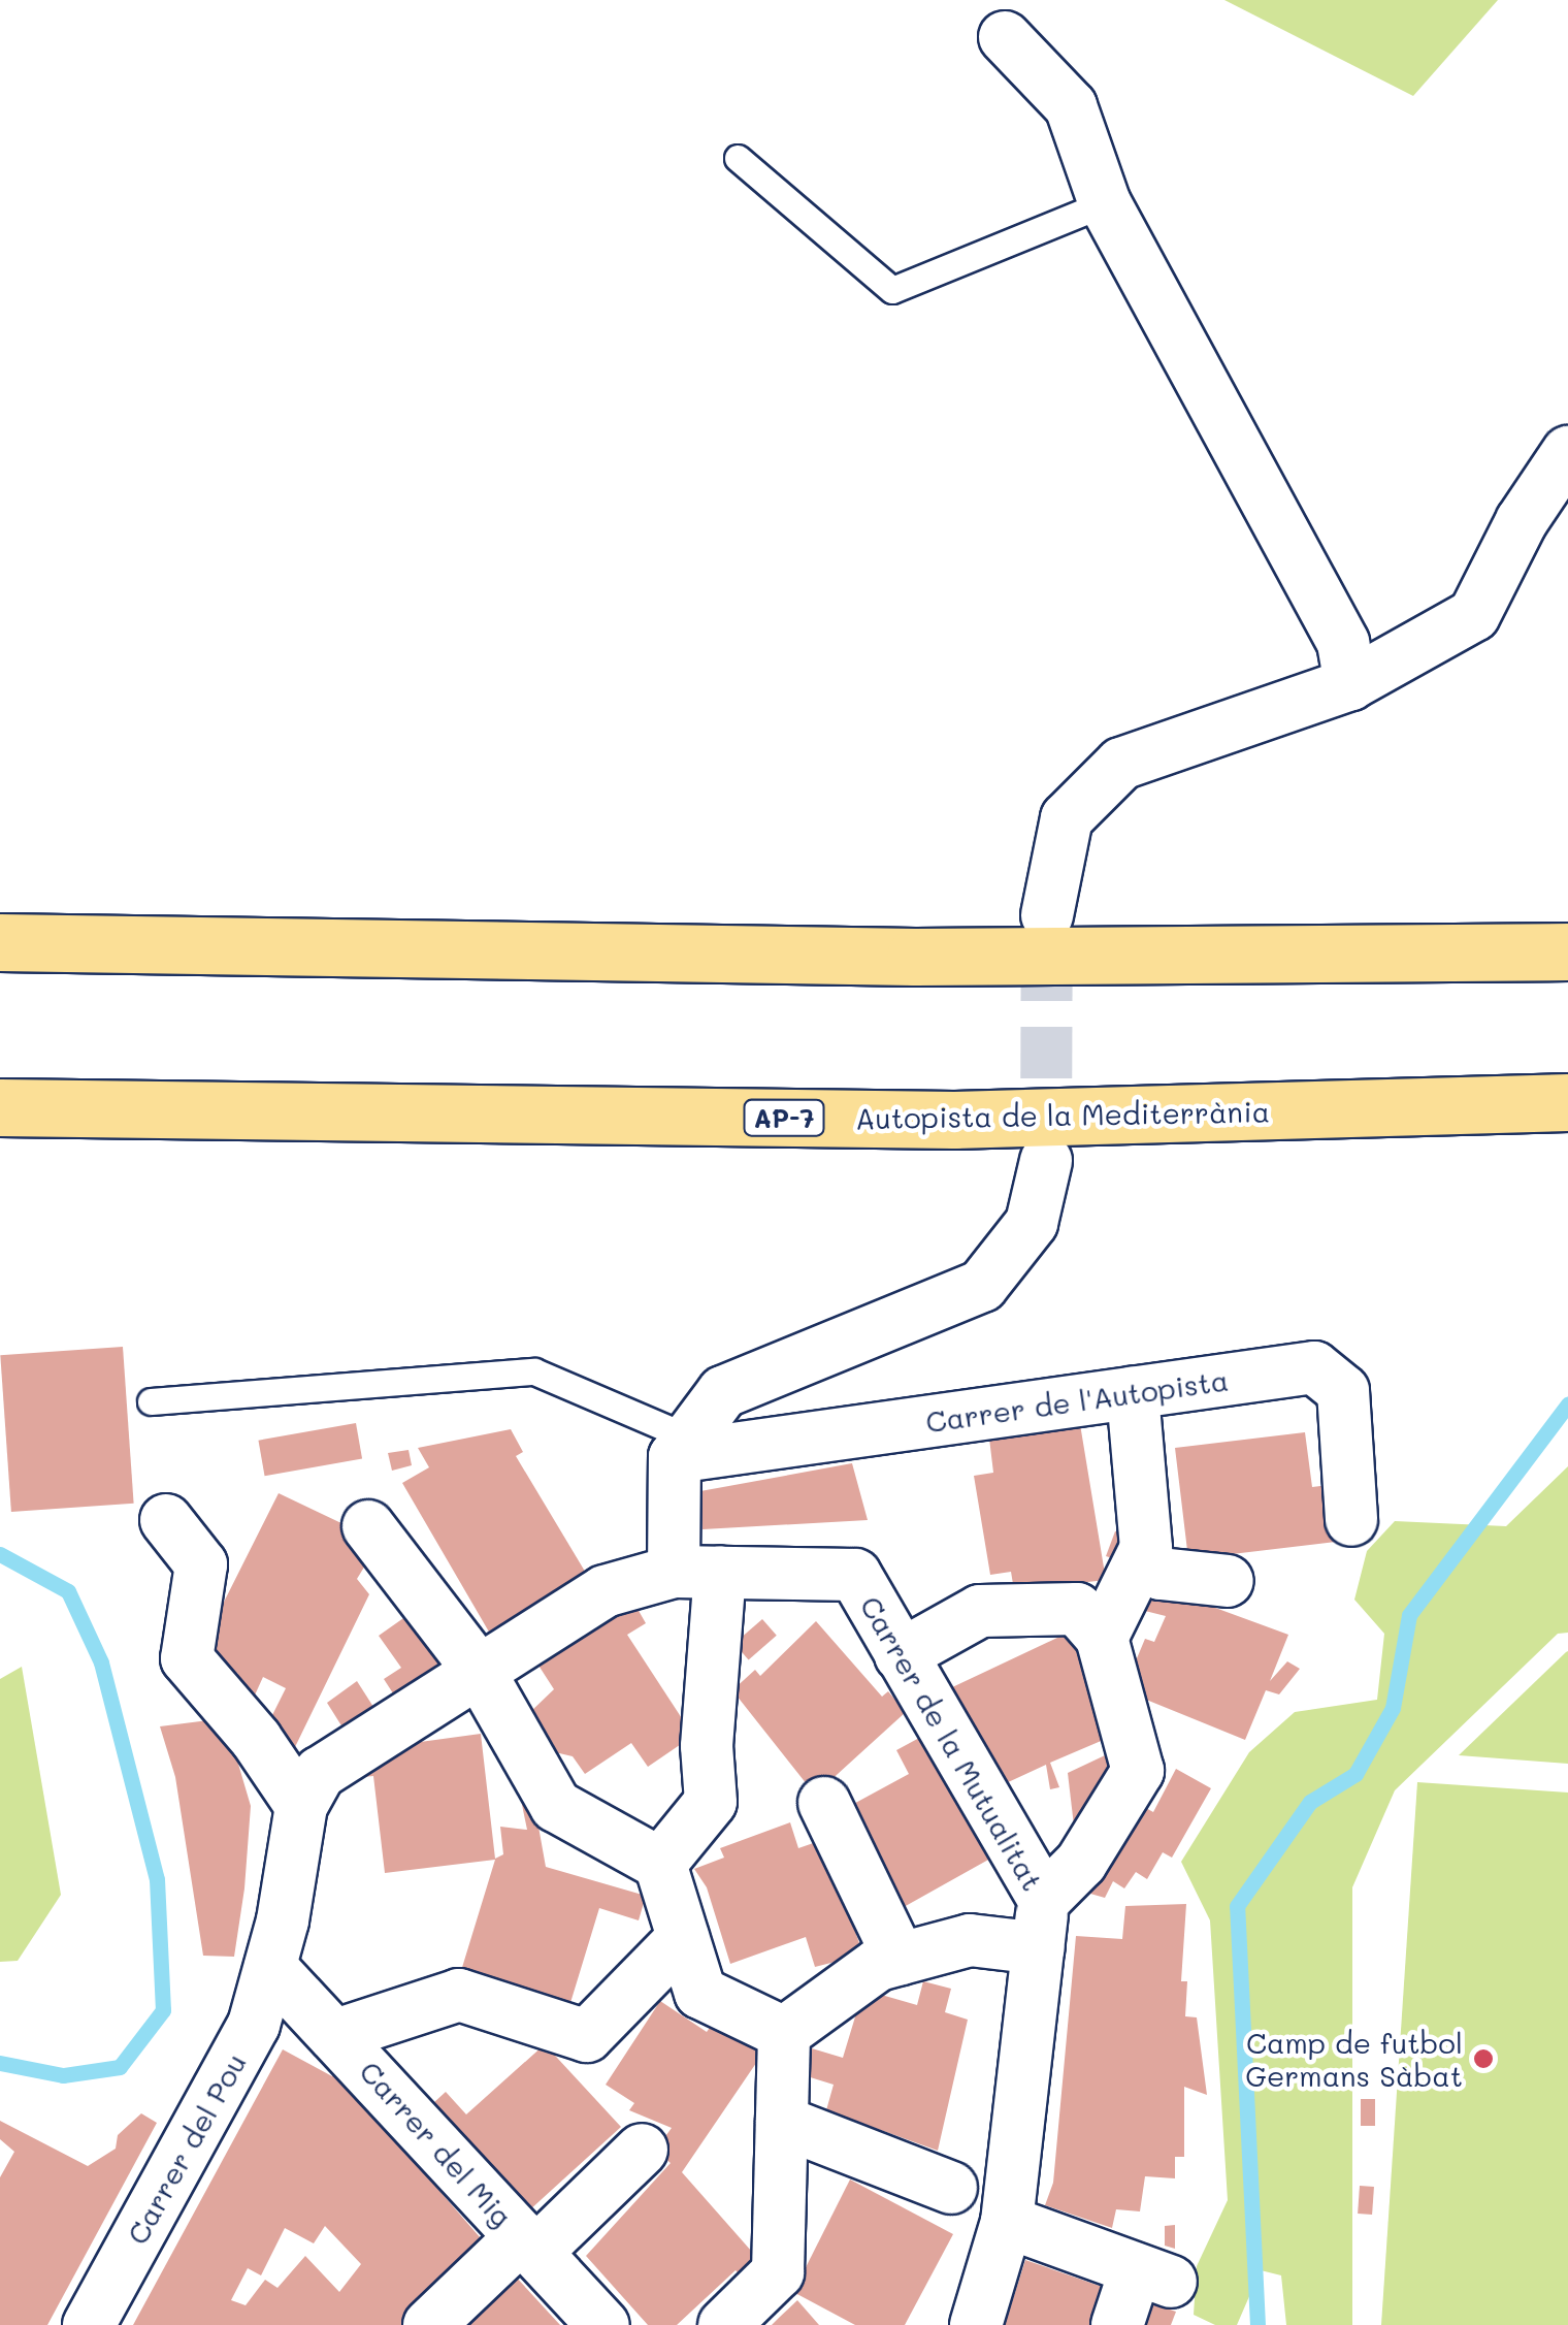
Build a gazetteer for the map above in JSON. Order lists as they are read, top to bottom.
{
  "streets": {
    "highway": ["Autopista de la Mediterrània", "AP-7"],
    "street": [
      "Carrer de l'Autopista",
      "Carrer de la Mutualitat",
      "Carrer del Mig",
      "Carrer del Pou"
    ]
  },
  "crossings": [
    ["Carrer de la Mutualitat", "Carrer del Mig"],
    ["Carrer de la Mutualitat", "Carrer del Pou"],
    ["Carrer del Mig", "Carrer del Pou"]
  ],
  "places": ["Camp de futbol Germans Sàbat"]
}
